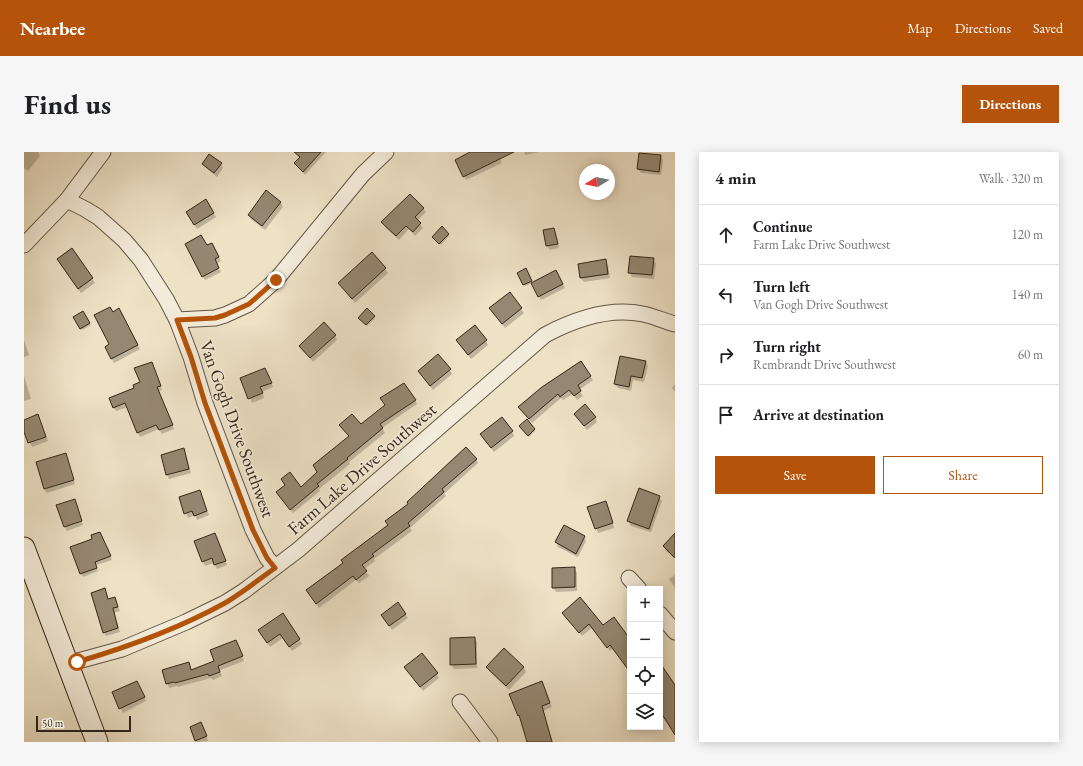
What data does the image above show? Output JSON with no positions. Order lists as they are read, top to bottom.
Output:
{
  "streets": {
    "street": ["Van Gogh Drive Southwest", "Farm Lake Drive Southwest"]
  },
  "crossings": [
    ["Van Gogh Drive Southwest", "Farm Lake Drive Southwest"]
  ],
  "scale_bar": "50 m",
  "north": "left",
  "page": {
    "header": "Nearbee",
    "nav": ["Map", "Directions", "Saved"],
    "buttons": [
      "Directions",
      ["Save", "Share"]
    ],
    "title": "Find us",
    "heading": ["4 min", "Walk · 320 m"],
    "list": [
      ["Continue", "Farm Lake Drive Southwest", "120 m"],
      ["Turn left", "Van Gogh Drive Southwest", "140 m"],
      ["Turn right", "Rembrandt Drive Southwest", "60 m"],
      "Arrive at destination"
    ],
    "map_buttons": ["+", "−"],
    "scale": "50 m"
  }
}
